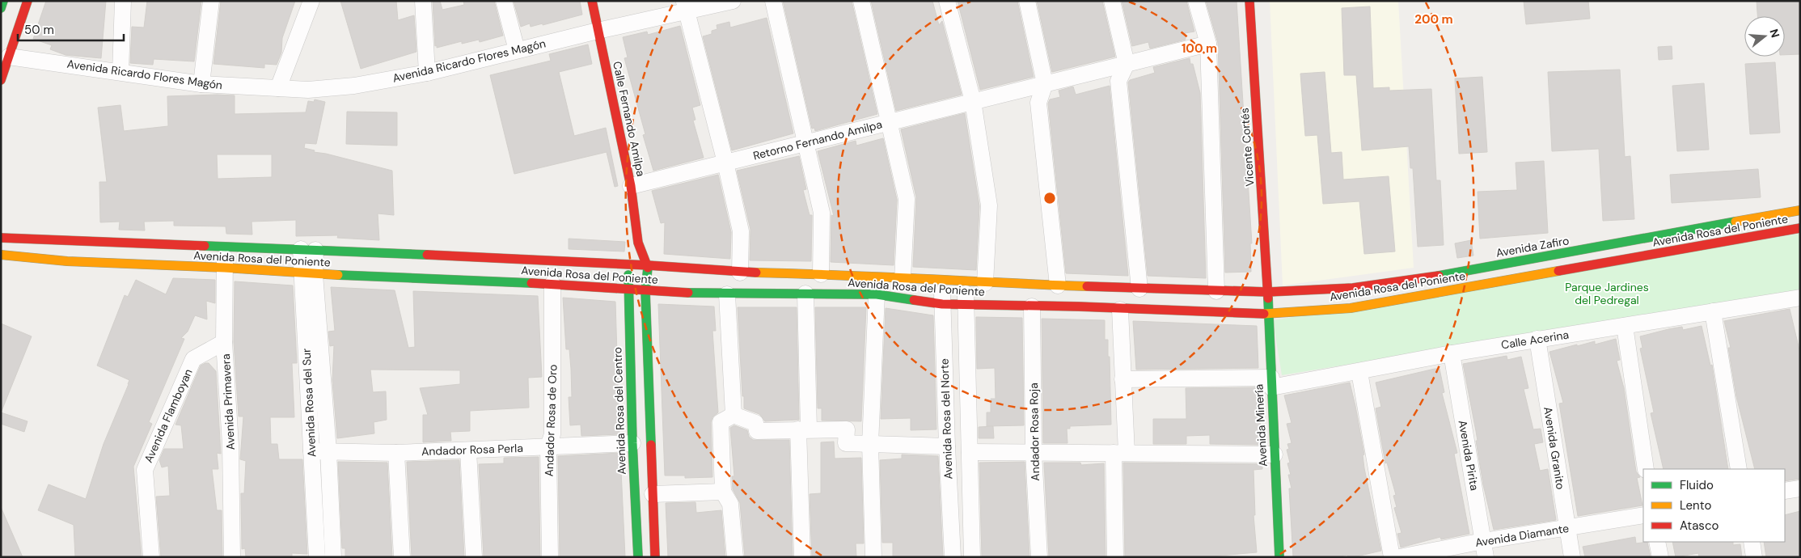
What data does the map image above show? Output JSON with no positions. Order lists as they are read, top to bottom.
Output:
{
  "streets": {
    "main road": [
      "Calle Fernando Amilpa",
      "Vicente Cortés",
      "Avenida Rosa del Poniente",
      "Avenida Zafiro",
      "Avenida Rosa del Centro",
      "Avenida Minería"
    ],
    "street": [
      "Avenida Ricardo Flores Magón",
      "Retorno Fernando Amilpa",
      "Calle Acerina",
      "Avenida Primavera",
      "Avenida Rosa del Sur",
      "Avenida Flamboyan",
      "Avenida Rosa del Norte",
      "Andador Rosa de Oro",
      "Andador Rosa Roja",
      "Avenida Granito",
      "Andador Rosa Perla",
      "Avenida Pirita",
      "Avenida Diamante"
    ]
  },
  "crossings": [
    ["Avenida Ricardo Flores Magón", "Calle Fernando Amilpa"],
    ["Calle Fernando Amilpa", "Retorno Fernando Amilpa"],
    ["Calle Fernando Amilpa", "Avenida Rosa del Poniente"],
    ["Calle Fernando Amilpa", "Avenida Rosa del Centro"],
    ["Vicente Cortés", "Avenida Rosa del Poniente"],
    ["Vicente Cortés", "Avenida Zafiro"],
    ["Vicente Cortés", "Avenida Minería"],
    ["Avenida Rosa del Poniente", "Avenida Zafiro"],
    ["Avenida Rosa del Poniente", "Avenida Primavera"],
    ["Avenida Rosa del Poniente", "Avenida Rosa del Sur"],
    ["Avenida Rosa del Poniente", "Avenida Rosa del Centro"],
    ["Avenida Rosa del Poniente", "Avenida Rosa del Norte"],
    ["Avenida Rosa del Poniente", "Andador Rosa de Oro"],
    ["Avenida Rosa del Poniente", "Avenida Minería"],
    ["Avenida Rosa del Poniente", "Andador Rosa Roja"],
    ["Avenida Zafiro", "Avenida Minería"],
    ["Calle Acerina", "Avenida Minería"],
    ["Calle Acerina", "Avenida Granito"],
    ["Calle Acerina", "Avenida Pirita"],
    ["Avenida Primavera", "Avenida Flamboyan"],
    ["Avenida Rosa del Sur", "Andador Rosa Perla"],
    ["Avenida Rosa del Centro", "Andador Rosa Perla"],
    ["Andador Rosa de Oro", "Andador Rosa Perla"],
    ["Avenida Granito", "Avenida Diamante"],
    ["Avenida Pirita", "Avenida Diamante"]
  ],
  "parks": ["Parque Jardines del Pedregal"],
  "legend": ["Fluido", "Lento", "Atasco"],
  "scale_bar": "50 m",
  "north": "right",
  "rings": ["200 m", "100 m"]
}
